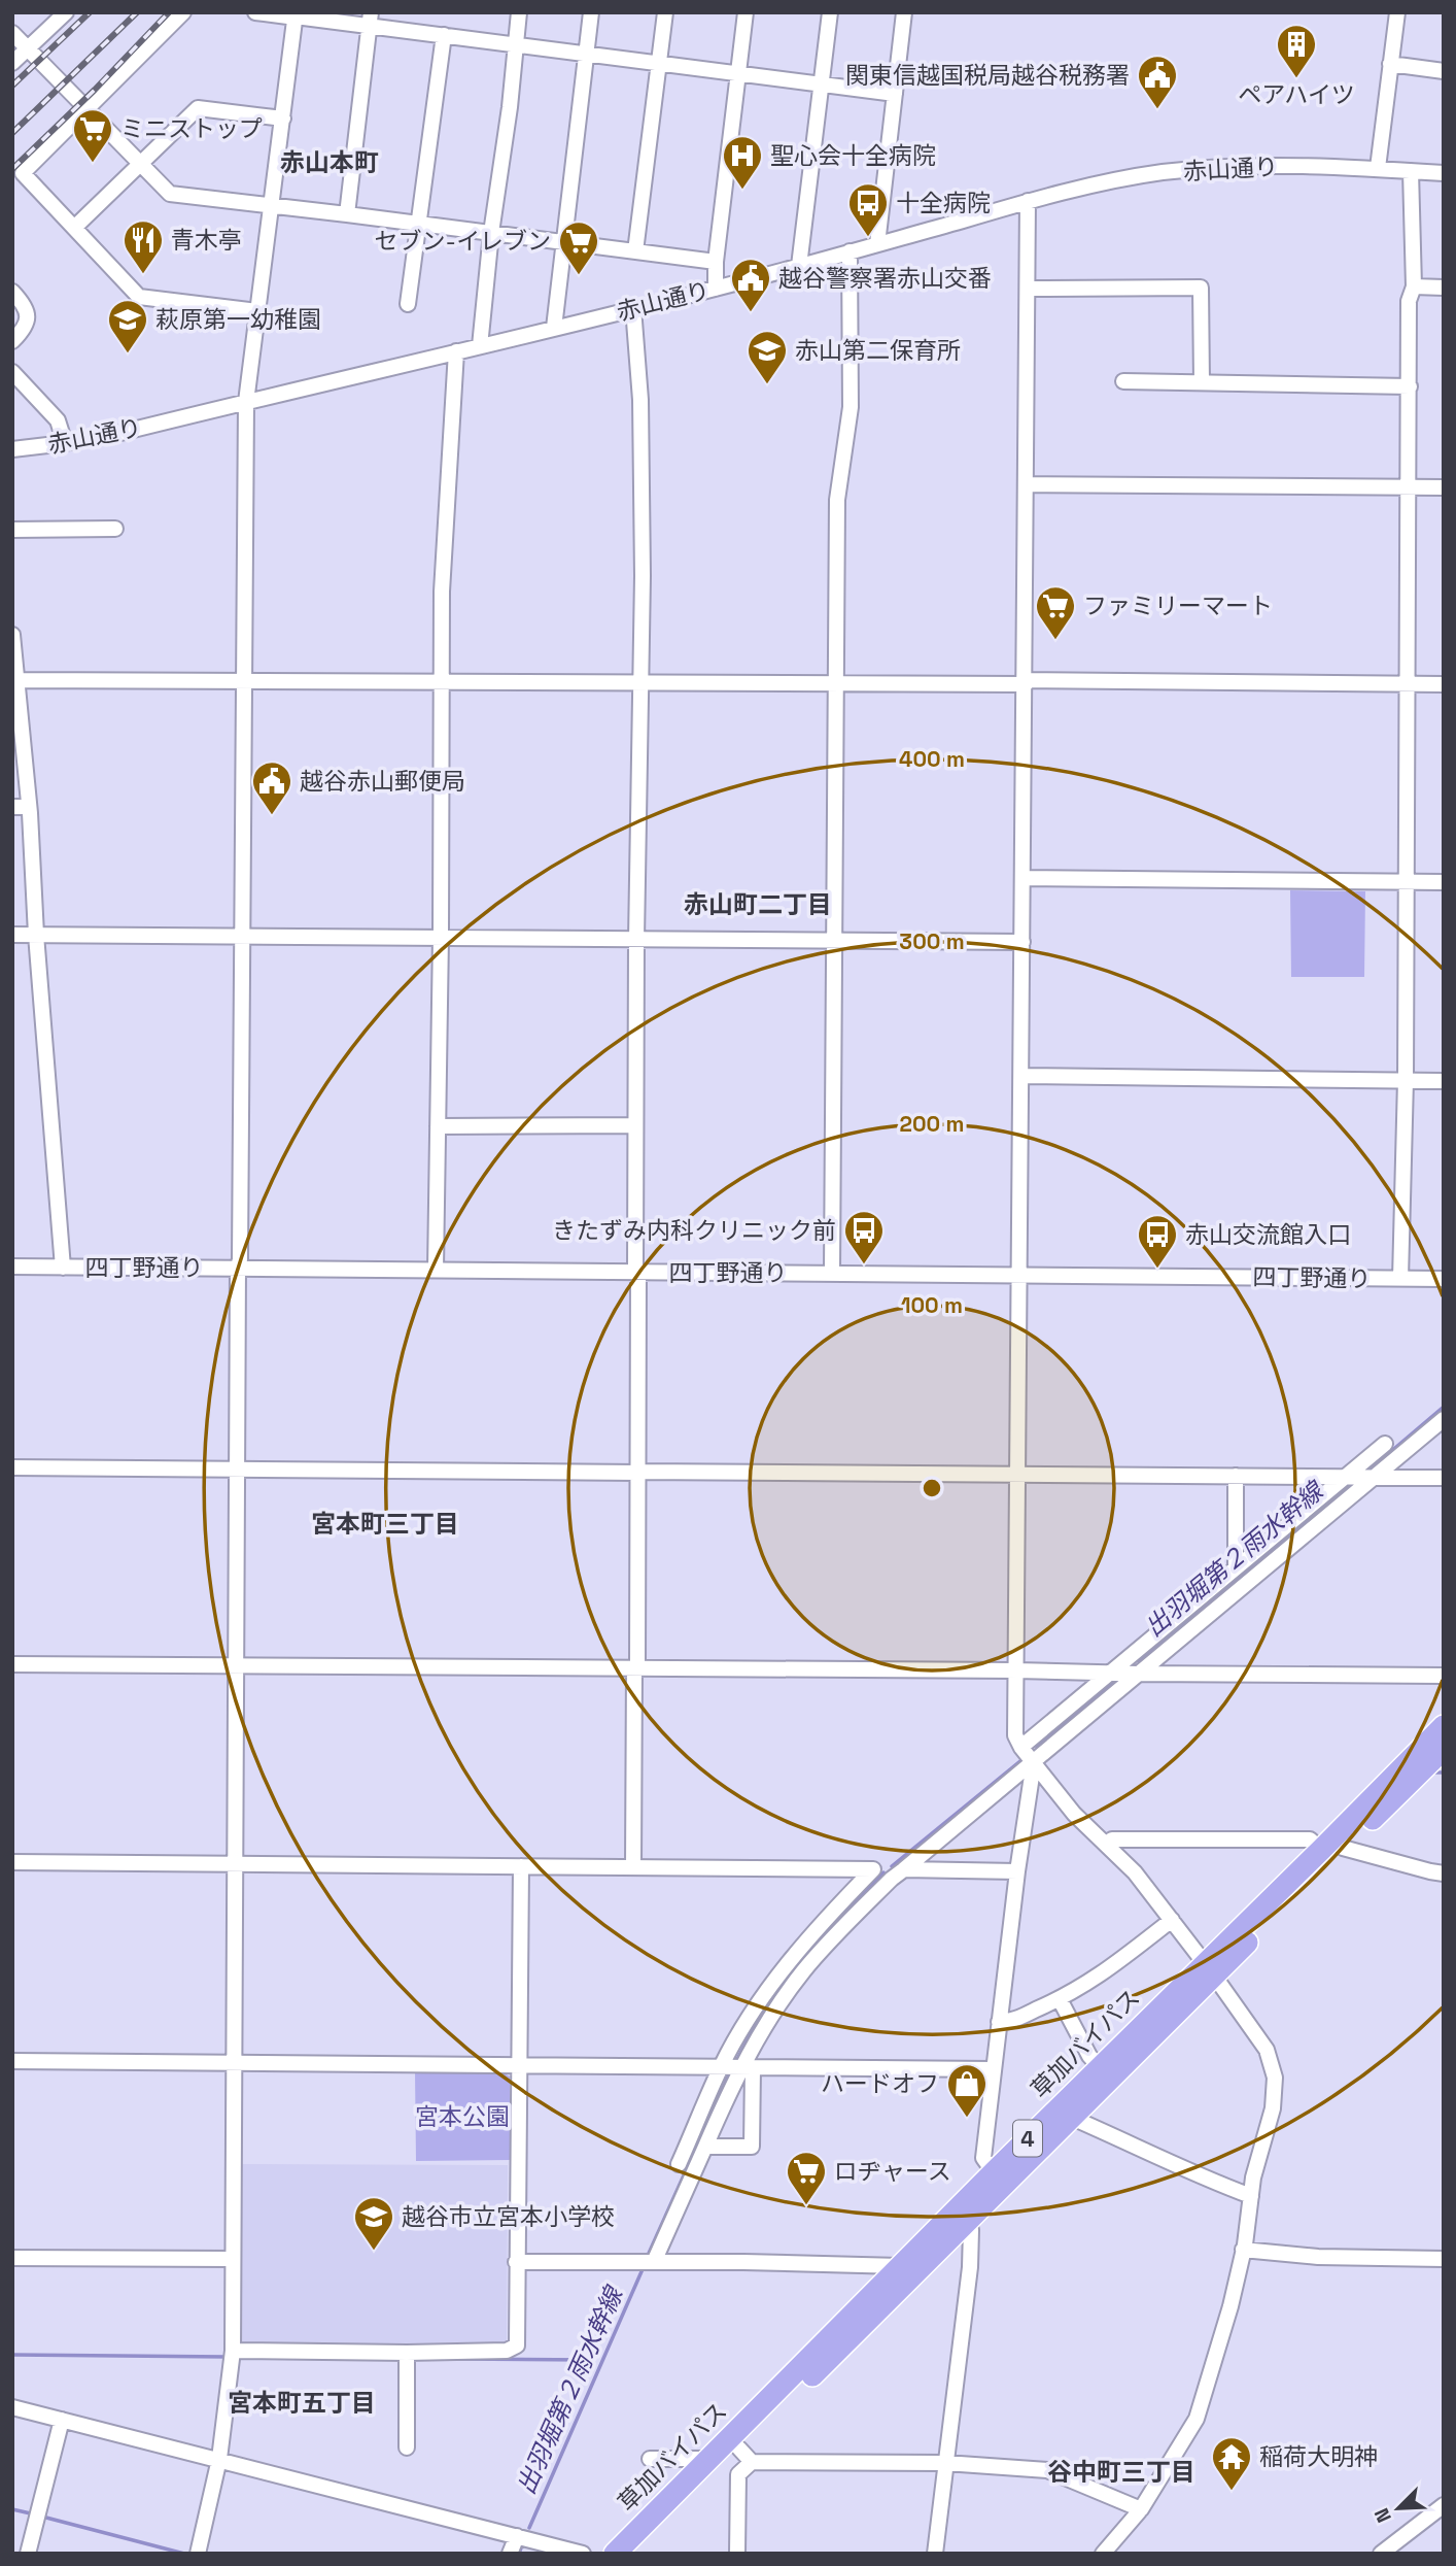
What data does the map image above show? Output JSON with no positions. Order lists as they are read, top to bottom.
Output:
{
  "streets": {
    "highway": ["草加バイパス", "4"],
    "street": ["赤山通り", "四丁野通り"]
  },
  "districts": [
    "赤山本町",
    "赤山町二丁目",
    "宮本町三丁目",
    "宮本町五丁目",
    "谷中町三丁目"
  ],
  "water": ["出羽堀第２雨水幹線"],
  "parks": ["宮本公園"],
  "places": {
    "building": ["ペアハイツ"],
    "public building": ["関東信越国税局越谷税務署", "越谷警察署赤山交番", "越谷赤山郵便局"],
    "supermarket": [
      "ミニストップ",
      "セブン-イレブン",
      "ファミリーマート",
      "ロヂャース"
    ],
    "hospital": ["聖心会十全病院"],
    "bus stop": ["十全病院", "きたずみ内科クリニック前", "赤山交流館入口"],
    "restaurant": ["青木亭"],
    "school or university": ["萩原第一幼稚園", "赤山第二保育所", "越谷市立宮本小学校"],
    "shop": ["ハードオフ"],
    "temple": ["稲荷大明神"]
  },
  "north": "bottom left",
  "rings": [
    "400 m",
    "300 m",
    "200 m",
    "100 m"
  ]
}
